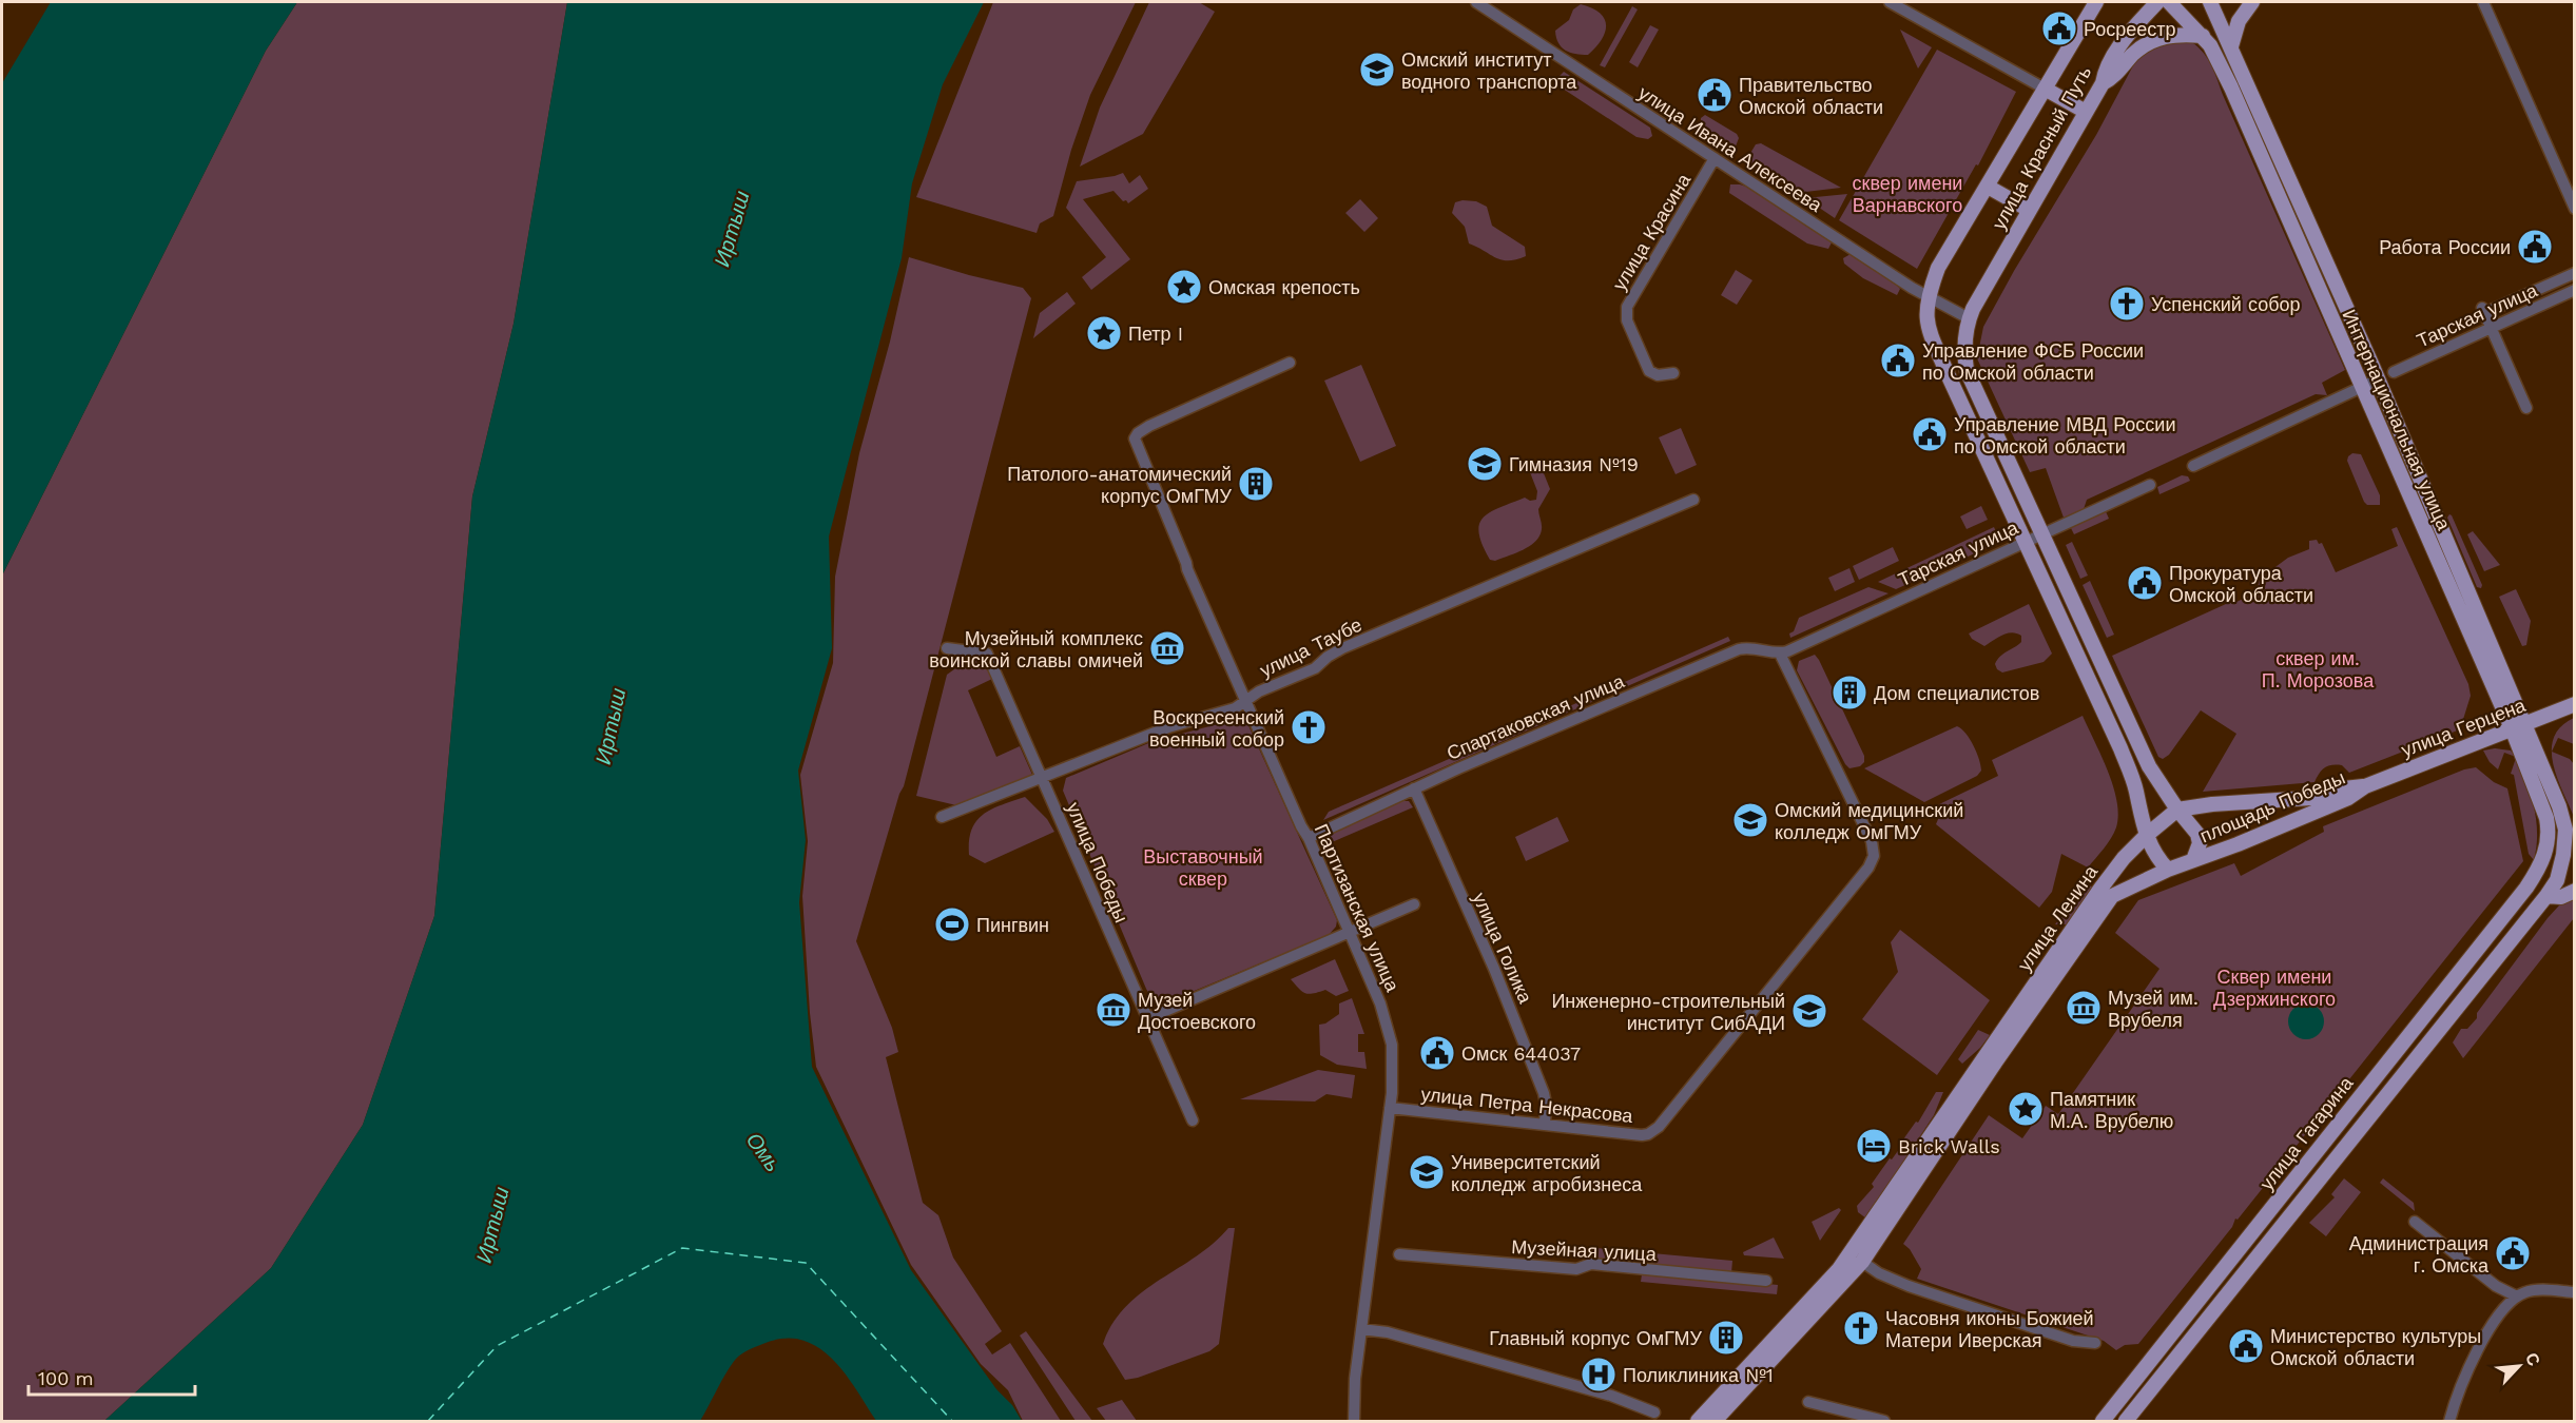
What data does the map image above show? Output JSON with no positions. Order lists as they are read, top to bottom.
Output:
{
  "streets": {
    "main road": [
      "улица Красный Путь",
      "Интернациональная улица",
      "улица Герцена",
      "площадь Победы",
      "улица Ленина",
      "улица Гагарина"
    ],
    "street": [
      "улица Ивана Алексеева",
      "улица Красина",
      "Тарская улица",
      "улица Таубе",
      "Спартаковская улица",
      "улица Победы",
      "Партизанская улица",
      "улица Голика",
      "улица Петра Некрасова",
      "Музейная улица"
    ]
  },
  "crossings": [
    ["улица Красный Путь", "улица Ивана Алексеева"],
    ["улица Красный Путь", "Тарская улица"],
    ["улица Ивана Алексеева", "улица Красина"],
    ["Тарская улица", "Спартаковская улица"],
    ["Тарская улица", "улица Петра Некрасова"],
    ["Интернациональная улица", "улица Герцена"],
    ["Интернациональная улица", "улица Гагарина"],
    ["улица Таубе", "улица Победы"],
    ["улица Таубе", "Партизанская улица"],
    ["Спартаковская улица", "Партизанская улица"],
    ["Спартаковская улица", "улица Голика"],
    ["Спартаковская улица", "улица Петра Некрасова"],
    ["улица Герцена", "площадь Победы"],
    ["площадь Победы", "улица Ленина"],
    ["Партизанская улица", "улица Петра Некрасова"],
    ["улица Голика", "улица Петра Некрасова"]
  ],
  "water": ["Иртыш", "Омь"],
  "parks": [
    "сквер имени Варнавского",
    "сквер им. П. Морозова",
    "Выставочный сквер",
    "Сквер имени Дзержинского"
  ],
  "places": {
    "public building": [
      "Росреестр",
      "Правительство Омской области",
      "Работа России",
      "Управление ФСБ России по Омской области",
      "Управление МВД России по Омской области",
      "Прокуратура Омской области",
      "Омск 644037",
      "Администрация г. Омска",
      "Министерство культуры Омской области"
    ],
    "school or university": [
      "Омский институт водного транспорта",
      "Гимназия №19",
      "Омский медицинский колледж ОмГМУ",
      "Инженерно-строительный институт СибАДИ",
      "Университетский колледж агробизнеса"
    ],
    "place": ["Омская крепость", "Петр I", "Памятник М.А. Врубелю"],
    "church": ["Успенский собор", "Воскресенский военный собор", "Часовня иконы Божией Матери Иверская"],
    "building": ["Патолого-анатомический корпус ОмГМУ", "Дом специалистов", "Главный корпус ОмГМУ"],
    "museum": ["Музейный комплекс воинской славы омичей", "Музей им. Врубеля", "Музей Достоевского"],
    "sports": ["Пингвин"],
    "hotel": ["Brick Walls"],
    "hospital": ["Поликлиника №1"]
  },
  "scale_bar": "100 m",
  "north": "top right"
}
